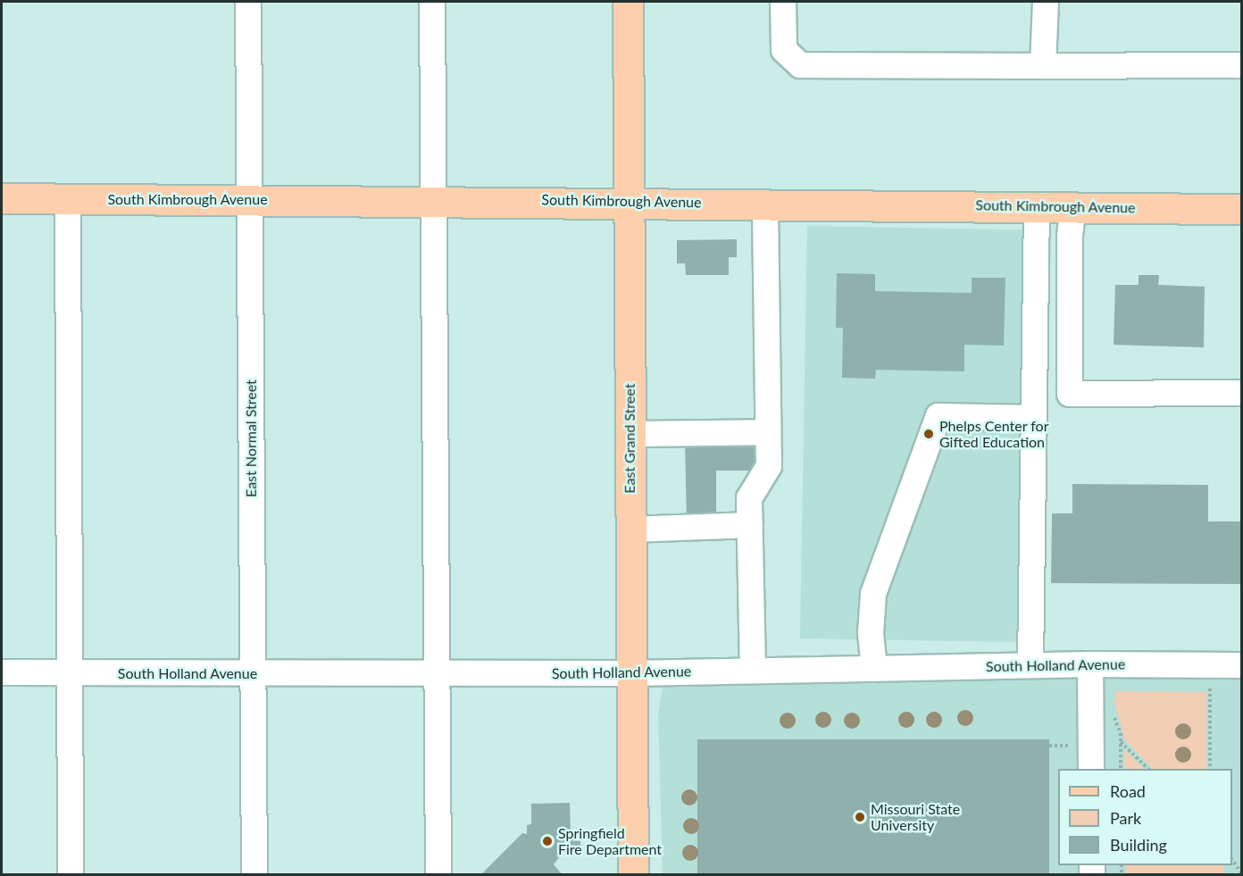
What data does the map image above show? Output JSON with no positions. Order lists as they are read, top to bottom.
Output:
{
  "streets": {
    "main road": ["South Kimbrough Avenue", "East Grand Street"],
    "street": ["East Normal Street", "South Holland Avenue"]
  },
  "crossings": [
    ["South Kimbrough Avenue", "East Normal Street"],
    ["South Kimbrough Avenue", "East Grand Street"],
    ["East Normal Street", "South Holland Avenue"],
    ["East Grand Street", "South Holland Avenue"]
  ],
  "places": ["Phelps Center for Gifted Education", "Missouri State University", "Springfield Fire Department"],
  "legend": ["Road", "Park", "Building"]
}
